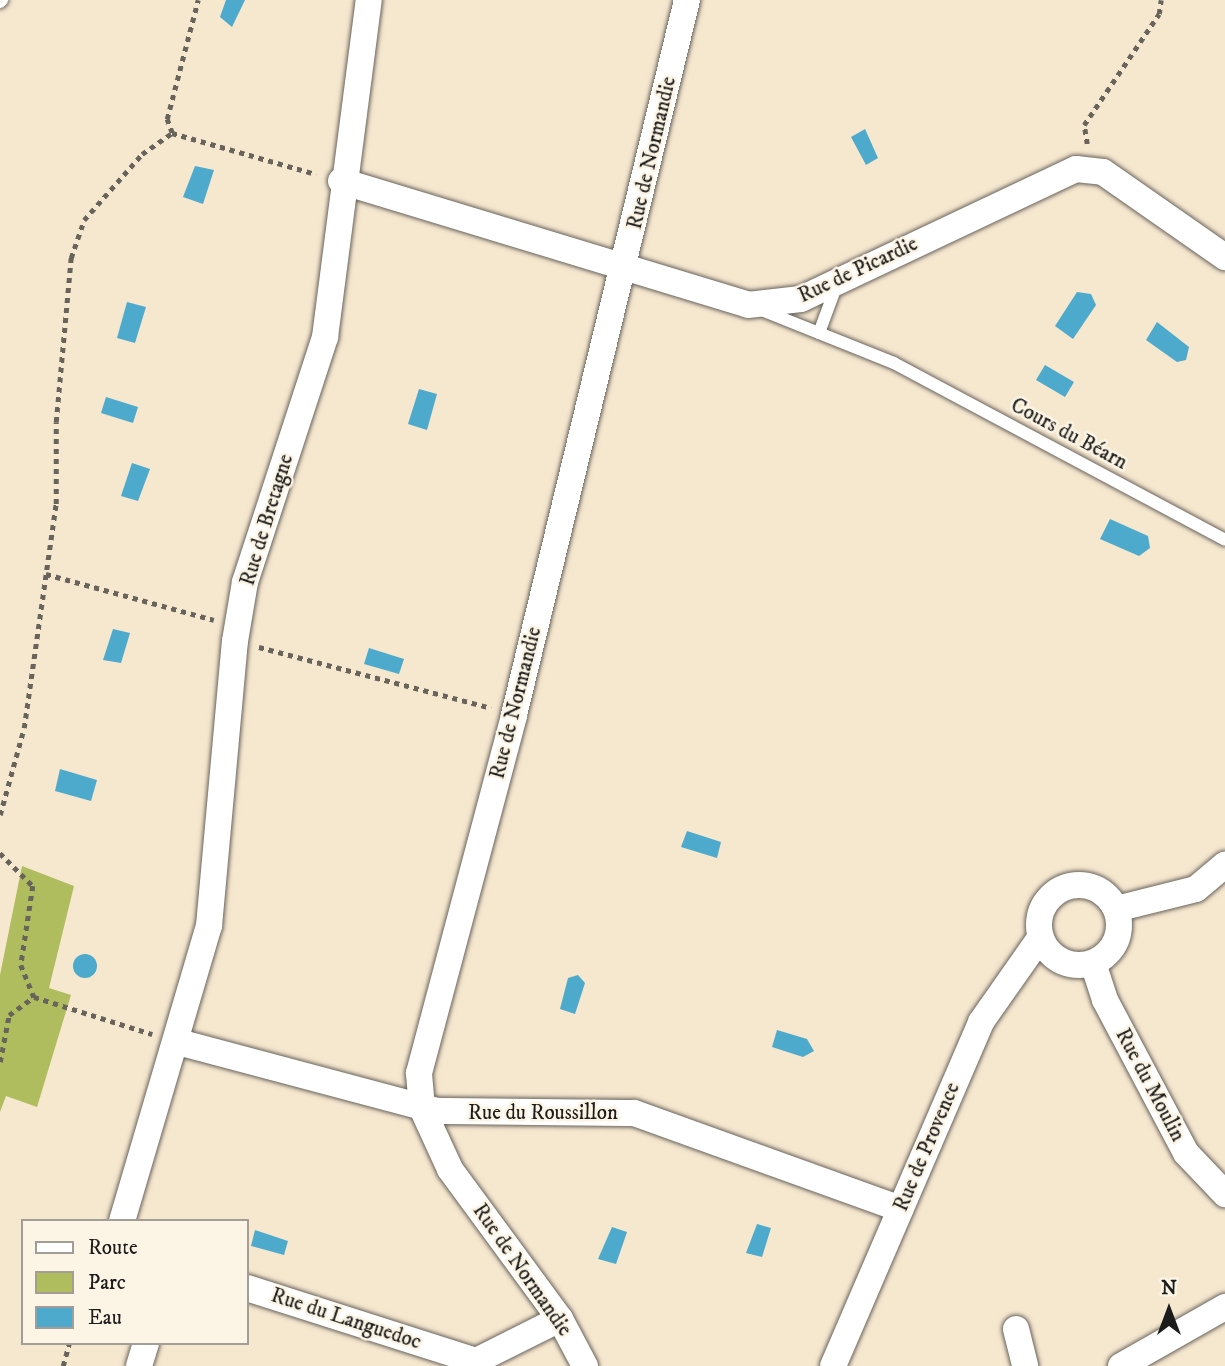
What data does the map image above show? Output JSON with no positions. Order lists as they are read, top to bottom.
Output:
{
  "streets": {
    "street": [
      "Rue de Normandie",
      "Rue de Picardie",
      "Rue de Bretagne",
      "Rue du Moulin",
      "Rue du Roussillon",
      "Rue de Provence",
      "Rue du Languedoc"
    ],
    "lane": ["Cours du Béarn"]
  },
  "crossings": [
    ["Rue de Normandie", "Rue de Picardie"],
    ["Rue de Normandie", "Rue du Roussillon"],
    ["Rue de Normandie", "Rue du Languedoc"],
    ["Rue de Picardie", "Cours du Béarn"],
    ["Rue de Picardie", "Rue de Bretagne"],
    ["Rue de Bretagne", "Rue du Roussillon"],
    ["Rue du Moulin", "Rue de Provence"],
    ["Rue du Roussillon", "Rue de Provence"]
  ],
  "legend": ["Route", "Parc", "Eau"],
  "north": "top"
}
